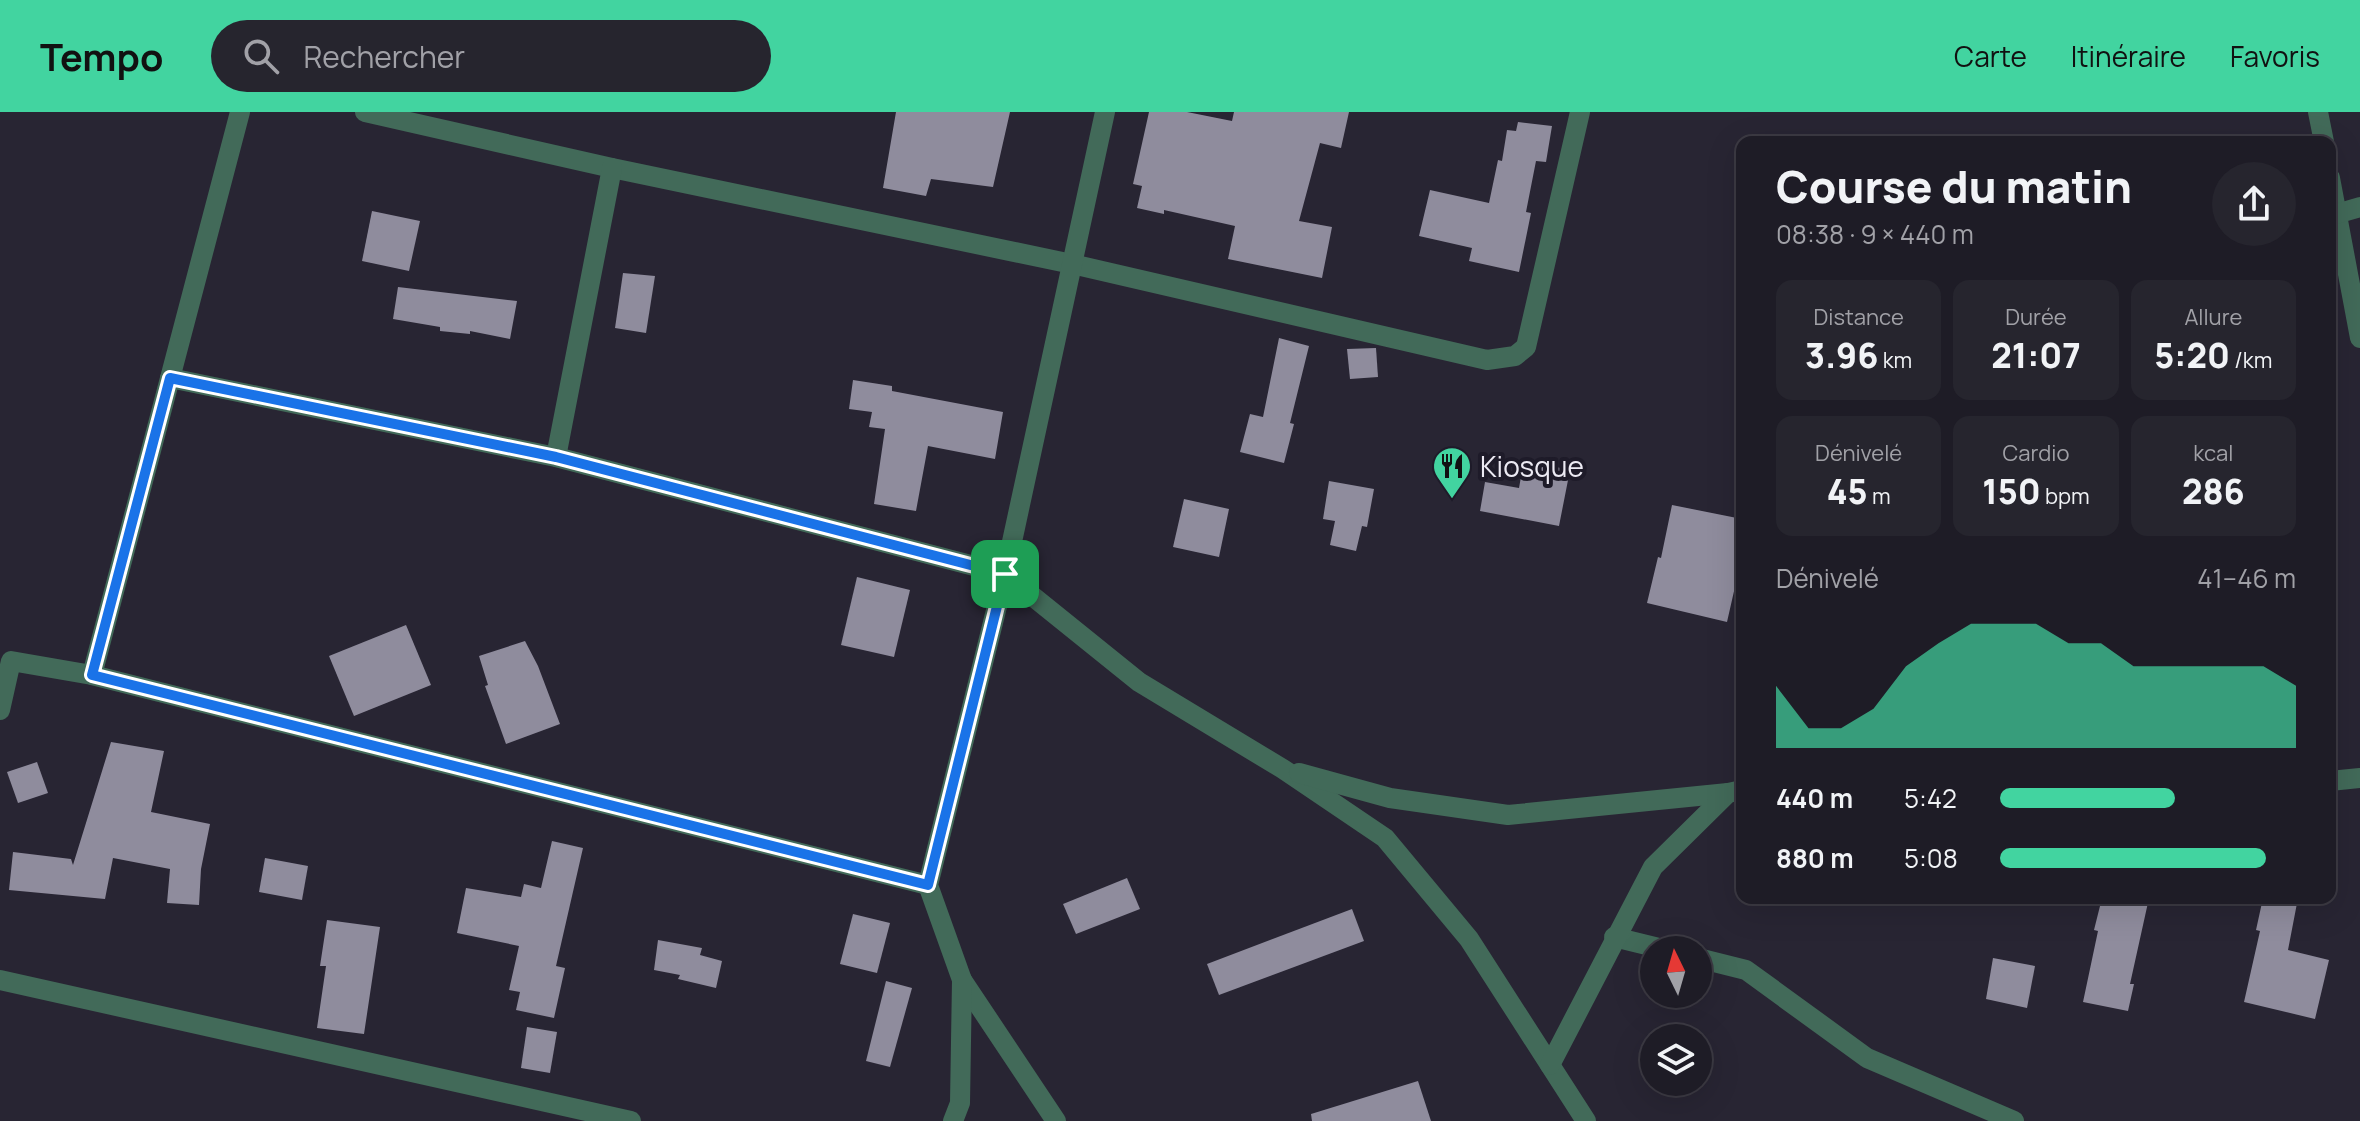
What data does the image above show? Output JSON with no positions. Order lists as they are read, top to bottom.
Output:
{
  "places": {
    "restaurant": ["Kiosque"]
  },
  "north": "top",
  "page": {
    "header": "Tempo",
    "search": "Rechercher",
    "nav": ["Carte", "Itinéraire", "Favoris"],
    "heading": ["Course du matin", "08:38 · 9 × 440 m"],
    "stats": [
      ["Distance", "3.96 km"],
      ["Durée", "21:07"],
      ["Allure", "5:20 /km"],
      ["Dénivelé", "45 m"],
      ["Cardio", "150 bpm"],
      ["kcal", "286"]
    ],
    "chart": ["Dénivelé", "41–46 m"],
    "list": [
      {
        "name": "440 m",
        "note": "5:42"
      },
      {
        "name": "880 m",
        "note": "5:08"
      }
    ]
  }
}
